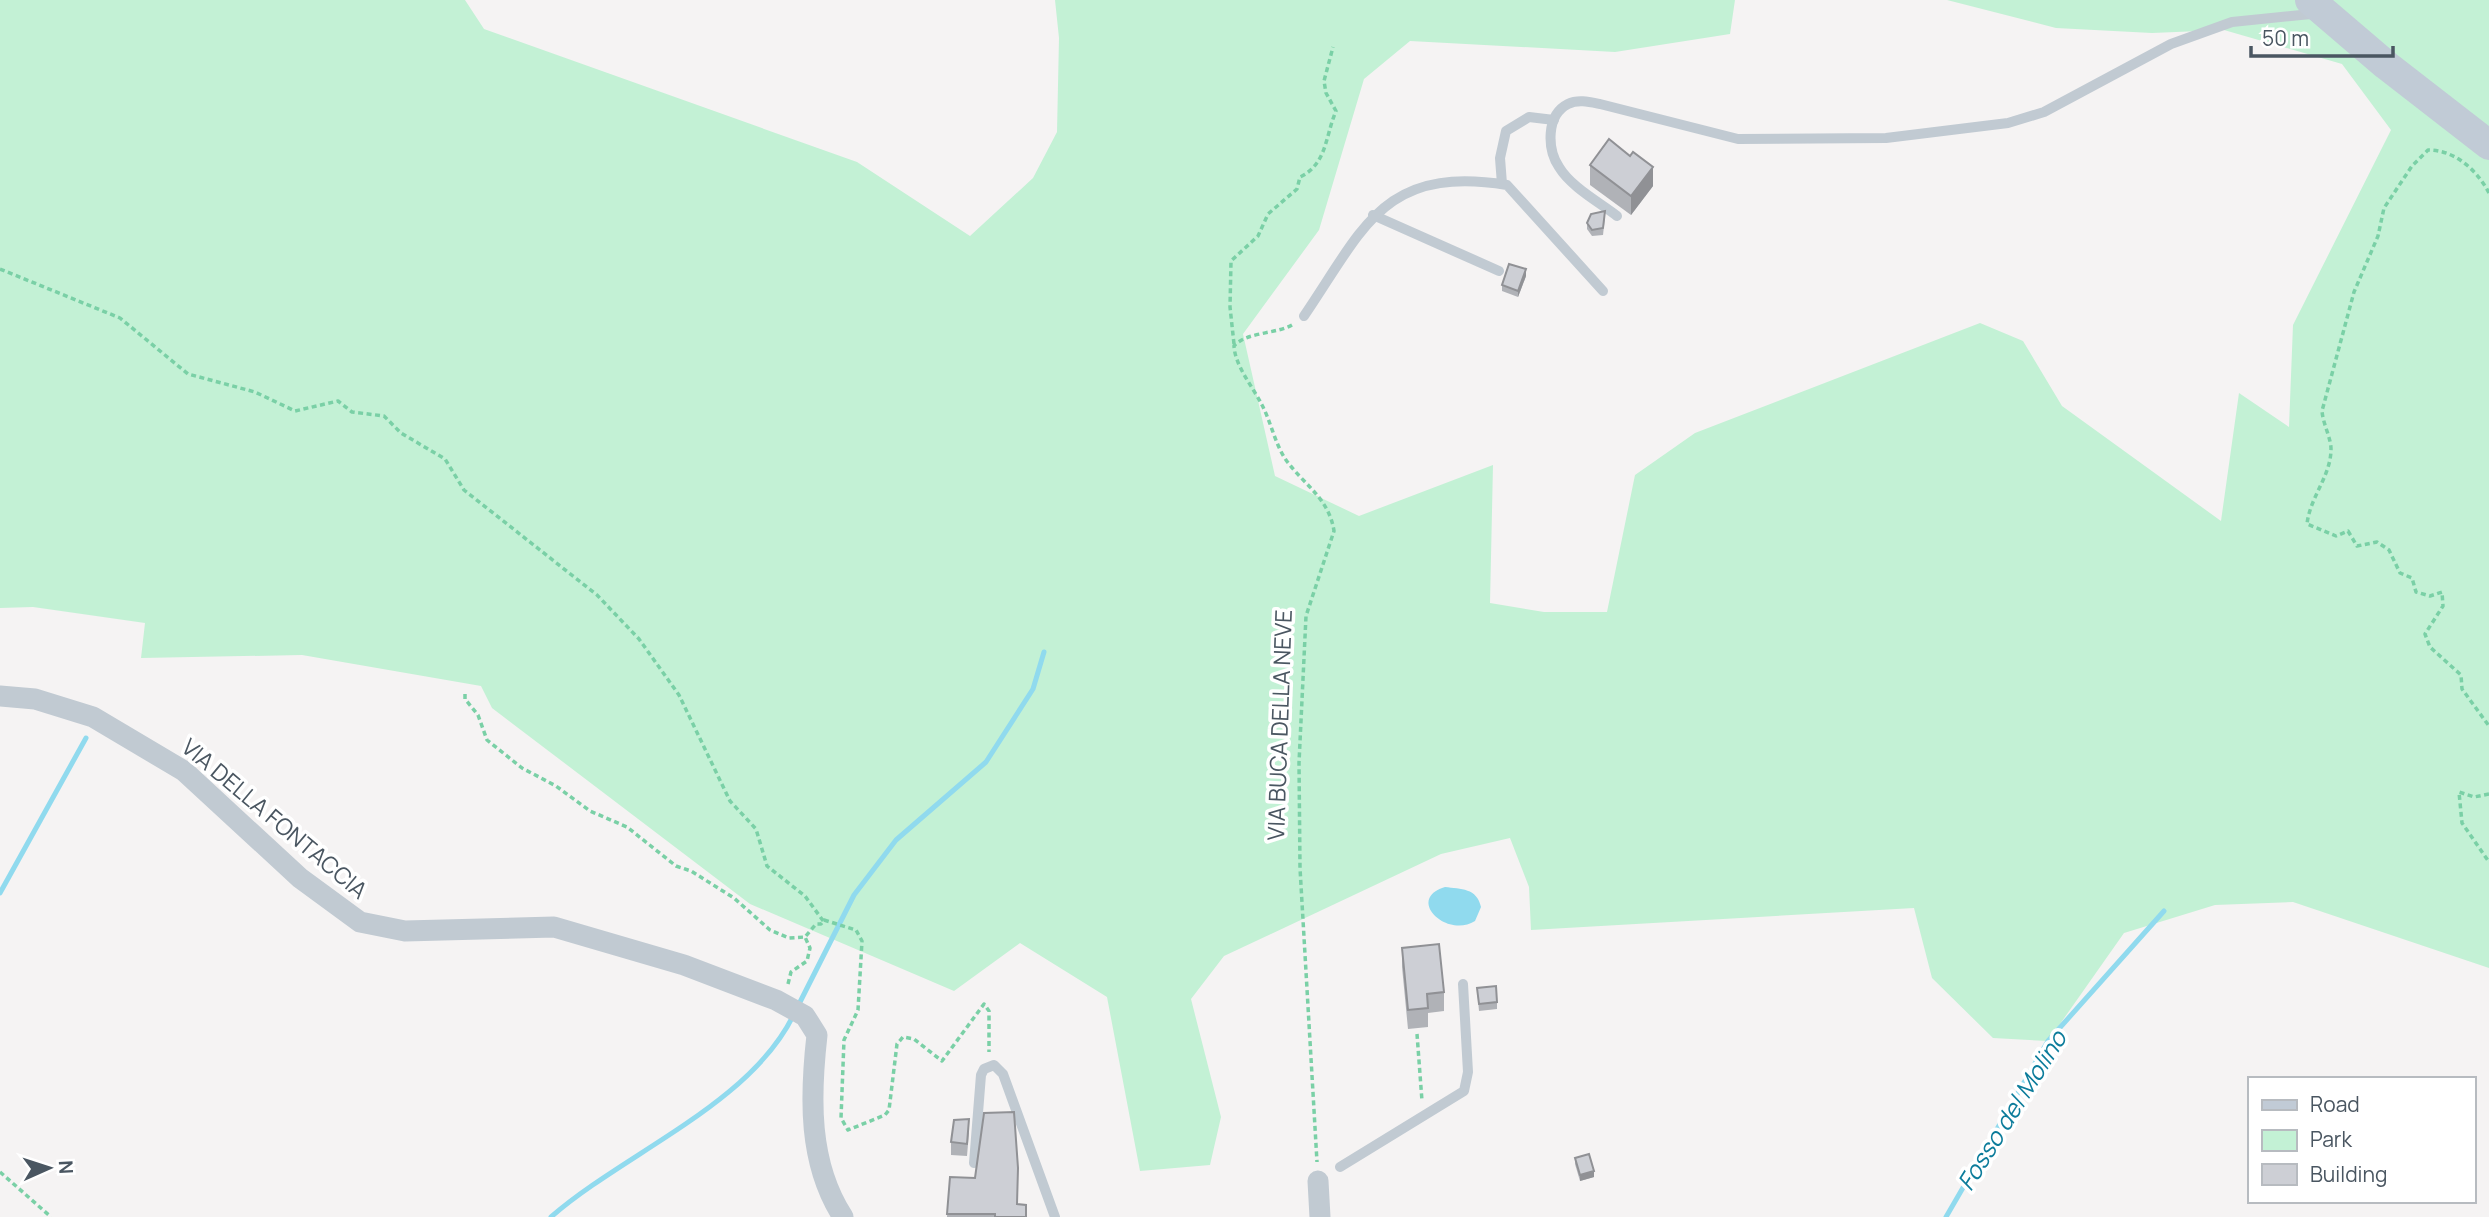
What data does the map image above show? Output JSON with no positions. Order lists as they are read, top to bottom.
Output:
{
  "streets": {
    "street": ["VIA DELLA FONTACCIA"],
    "path": ["VIA BUCA DELLA NEVE"]
  },
  "water": ["Fosso del Molino"],
  "legend": ["Road", "Park", "Building"],
  "scale_bar": "50 m",
  "north": "right"
}
